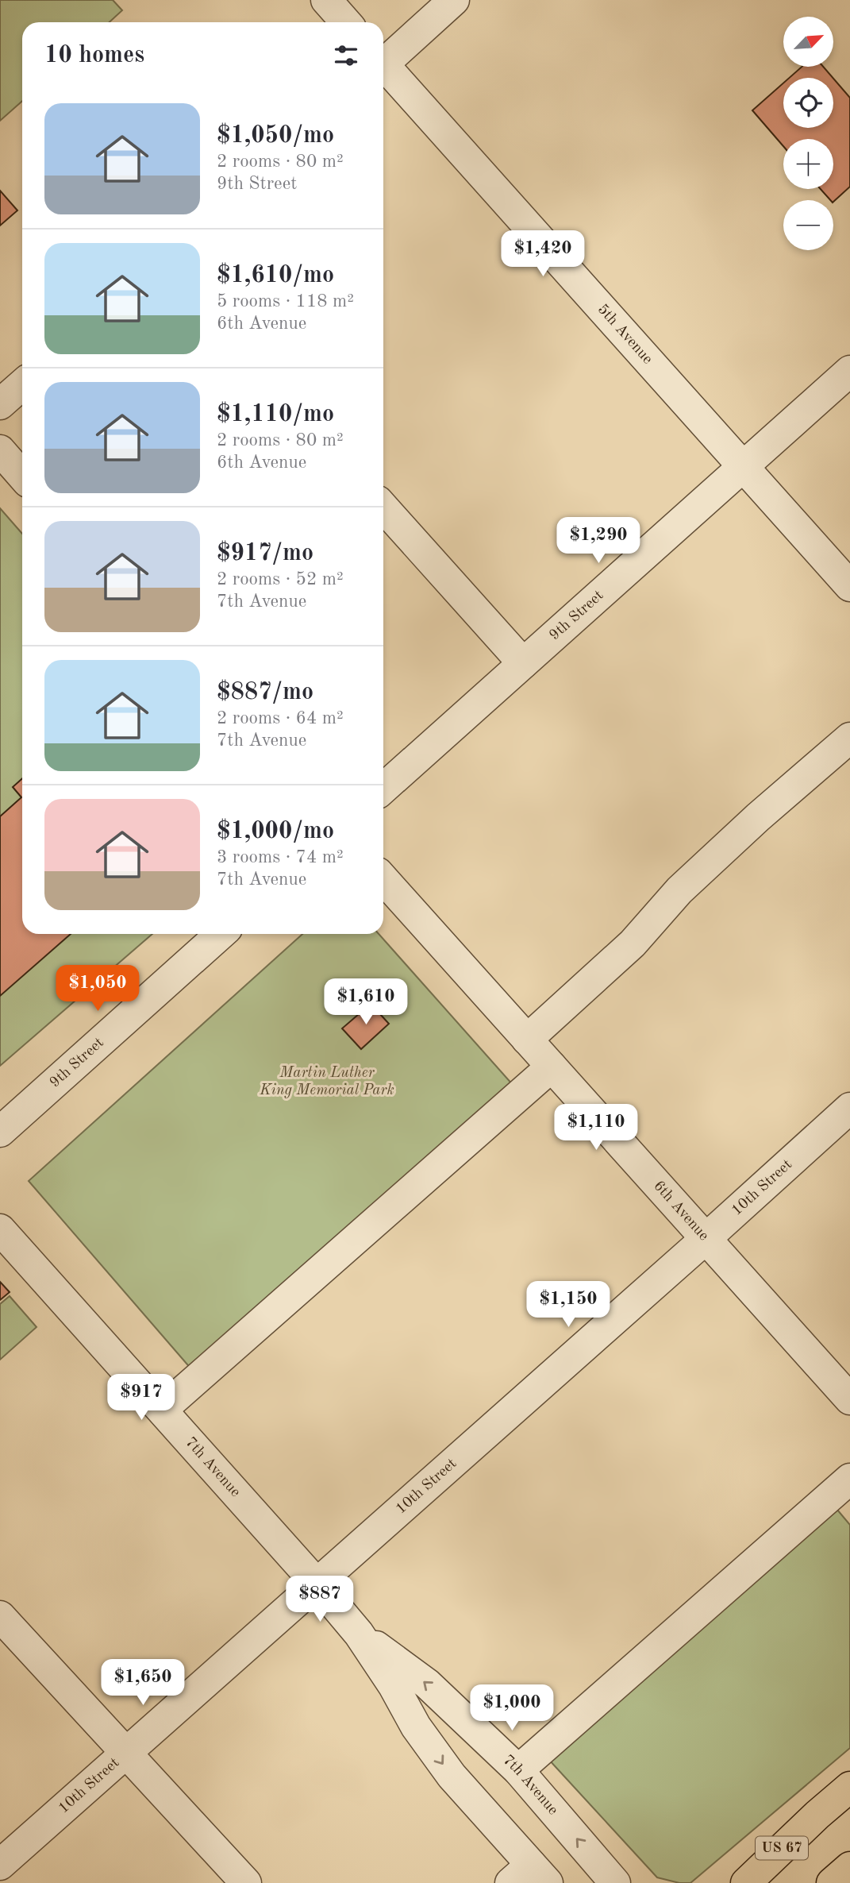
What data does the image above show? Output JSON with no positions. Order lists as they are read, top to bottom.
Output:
{
  "streets": {
    "main road": ["US 67"],
    "street": [
      "5th Avenue",
      "9th Street",
      "10th Street",
      "6th Avenue",
      "7th Avenue"
    ]
  },
  "crossings": [
    ["5th Avenue", "9th Street"],
    ["10th Street", "6th Avenue"],
    ["10th Street", "7th Avenue"]
  ],
  "parks": ["Martin Luther King Memorial Park"],
  "north": "top right",
  "page": {
    "map_buttons": ["+", "−"],
    "heading": "10 homes",
    "list": [
      {
        "name": "$1,050/mo",
        "note": "2 rooms · 80 m² · 9th Street"
      },
      {
        "name": "$1,610/mo",
        "note": "5 rooms · 118 m² · 6th Avenue"
      },
      {
        "name": "$1,110/mo",
        "note": "2 rooms · 80 m² · 6th Avenue"
      },
      {
        "name": "$917/mo",
        "note": "2 rooms · 52 m² · 7th Avenue"
      },
      {
        "name": "$887/mo",
        "note": "2 rooms · 64 m² · 7th Avenue"
      },
      {
        "name": "$1,000/mo",
        "note": "3 rooms · 74 m² · 7th Avenue"
      }
    ],
    "price": [
      "$1,420",
      "$1,290",
      "$1,050",
      "$1,610",
      "$1,110",
      "$1,150",
      "$917",
      "$887",
      "$1,650",
      "$1,000"
    ]
  }
}
